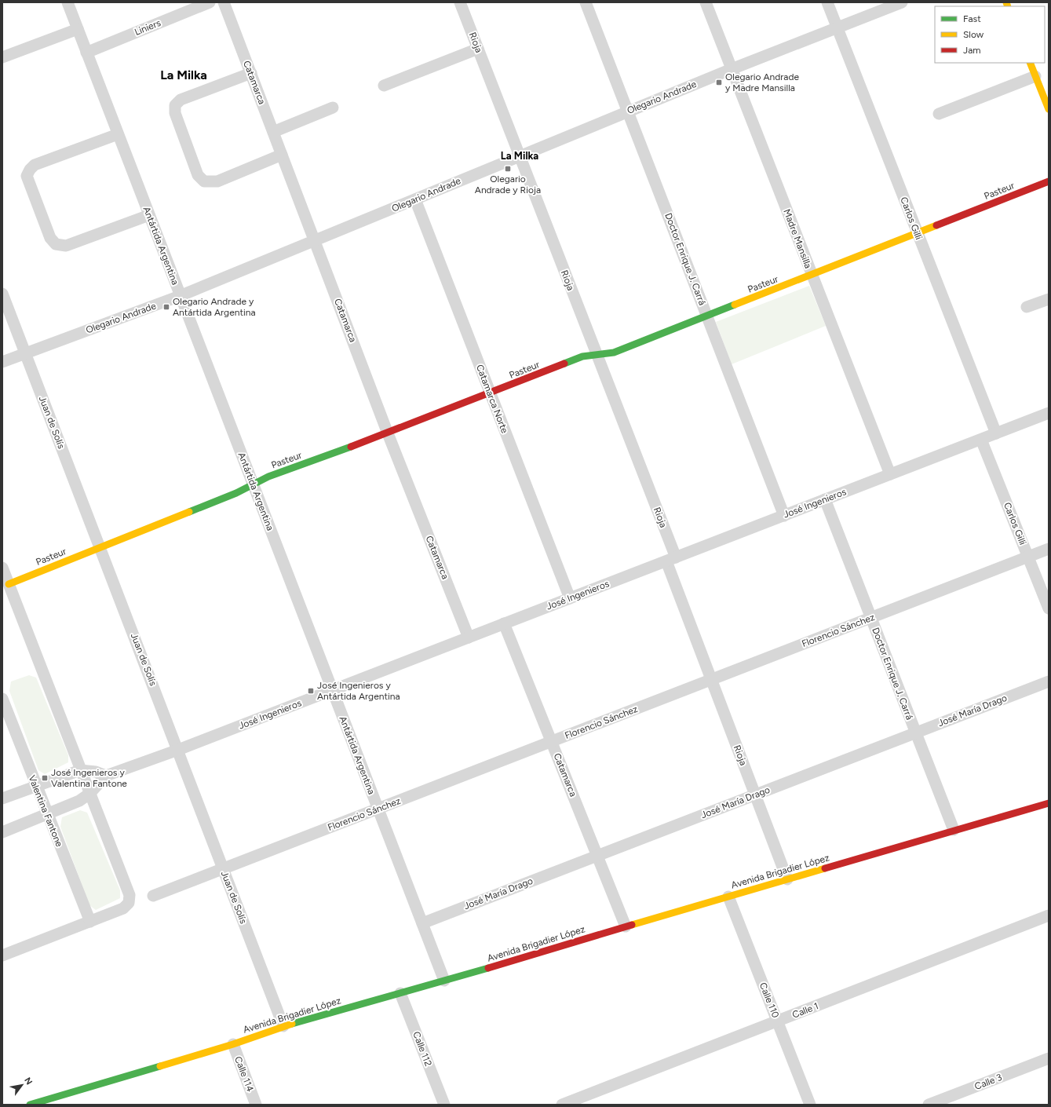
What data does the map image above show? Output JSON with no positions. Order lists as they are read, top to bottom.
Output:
{
  "streets": {
    "street": [
      "Liniers",
      "Rioja",
      "Catamarca",
      "Olegario Andrade",
      "Pasteur",
      "Carlos Gilli",
      "Madre Mansilla",
      "Antártida Argentina",
      "Doctor Enrique J. Carrá",
      "Catamarca Norte",
      "Juan de Solís",
      "José Ingenieros",
      "Florencio Sánchez",
      "José María Drago",
      "Valentina Fantone",
      "Avenida Brigadier López",
      "Calle 110",
      "Calle 1",
      "Calle 112",
      "Calle 114",
      "Calle 3"
    ]
  },
  "crossings": [
    ["Liniers", "Antártida Argentina"],
    ["Rioja", "Olegario Andrade"],
    ["Rioja", "Pasteur"],
    ["Rioja", "José Ingenieros"],
    ["Rioja", "Florencio Sánchez"],
    ["Rioja", "José María Drago"],
    ["Rioja", "Avenida Brigadier López"],
    ["Catamarca", "Olegario Andrade"],
    ["Catamarca", "Pasteur"],
    ["Catamarca", "José Ingenieros"],
    ["Catamarca", "Florencio Sánchez"],
    ["Catamarca", "José María Drago"],
    ["Catamarca", "Avenida Brigadier López"],
    ["Olegario Andrade", "Carlos Gilli"],
    ["Olegario Andrade", "Madre Mansilla"],
    ["Olegario Andrade", "Antártida Argentina"],
    ["Olegario Andrade", "Doctor Enrique J. Carrá"],
    ["Olegario Andrade", "Catamarca Norte"],
    ["Olegario Andrade", "Juan de Solís"],
    ["Pasteur", "Carlos Gilli"],
    ["Pasteur", "Madre Mansilla"],
    ["Pasteur", "Antártida Argentina"],
    ["Pasteur", "Doctor Enrique J. Carrá"],
    ["Pasteur", "Catamarca Norte"],
    ["Pasteur", "Juan de Solís"],
    ["Carlos Gilli", "José Ingenieros"],
    ["Carlos Gilli", "Florencio Sánchez"],
    ["Madre Mansilla", "José Ingenieros"],
    ["Antártida Argentina", "José Ingenieros"],
    ["Antártida Argentina", "Florencio Sánchez"],
    ["Antártida Argentina", "José María Drago"],
    ["Antártida Argentina", "Avenida Brigadier López"],
    ["Doctor Enrique J. Carrá", "José Ingenieros"],
    ["Doctor Enrique J. Carrá", "Florencio Sánchez"],
    ["Doctor Enrique J. Carrá", "José María Drago"],
    ["Doctor Enrique J. Carrá", "Avenida Brigadier López"],
    ["Catamarca Norte", "José Ingenieros"],
    ["Juan de Solís", "José Ingenieros"],
    ["Juan de Solís", "Florencio Sánchez"],
    ["Juan de Solís", "Avenida Brigadier López"],
    ["Avenida Brigadier López", "Calle 110"],
    ["Avenida Brigadier López", "Calle 112"],
    ["Avenida Brigadier López", "Calle 114"],
    ["Calle 110", "Calle 1"]
  ],
  "districts": ["La Milka", "La Milka"],
  "places": {
    "transit": [
      "Olegario Andrade y Madre Mansilla",
      "Olegario Andrade y Rioja",
      "Olegario Andrade y Antártida Argentina",
      "José Ingenieros y Antártida Argentina",
      "José Ingenieros y Valentina Fantone"
    ]
  },
  "legend": ["Fast", "Slow", "Jam"],
  "north": "top right"
}
